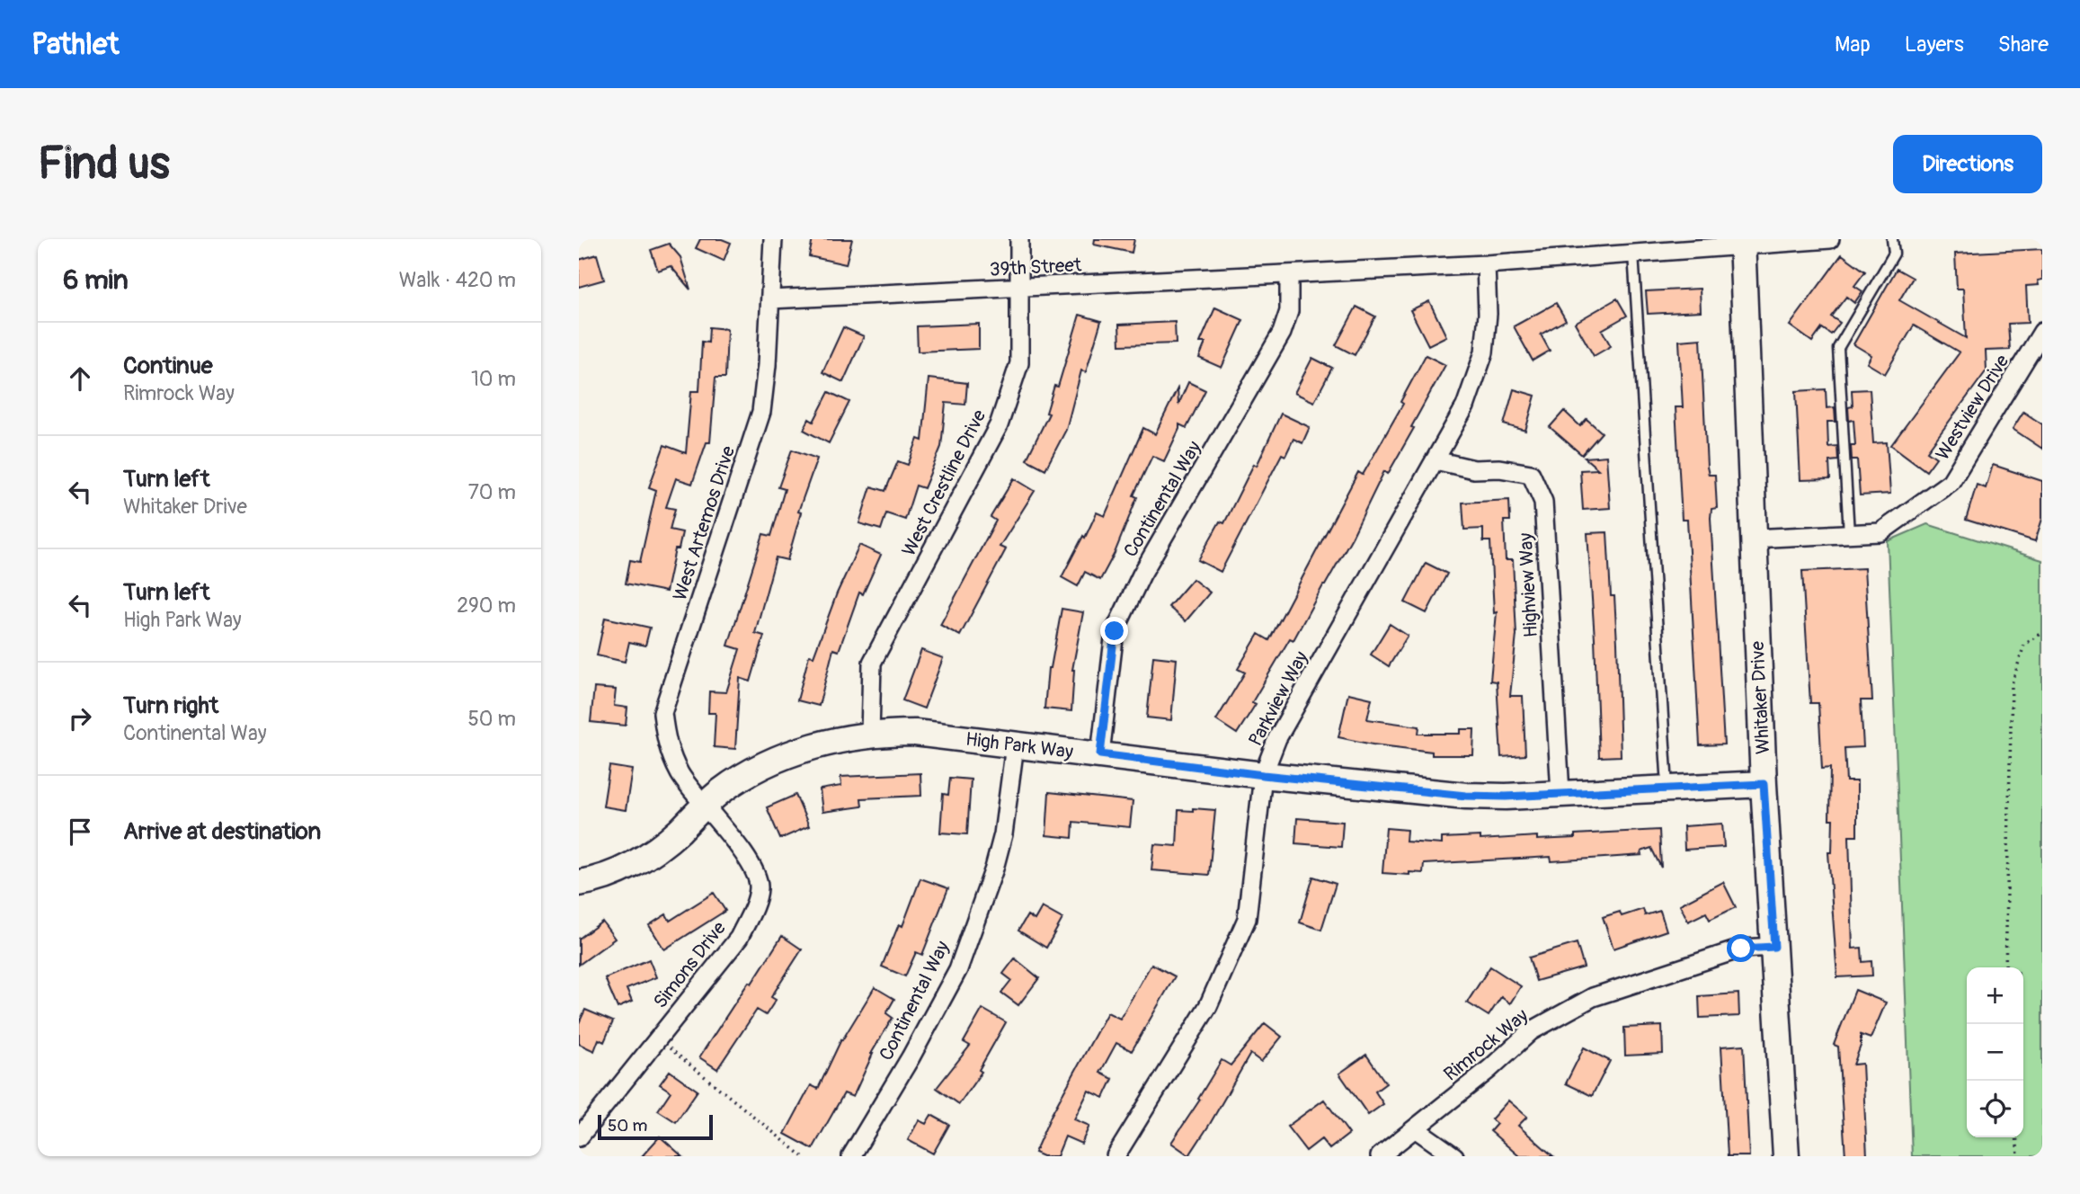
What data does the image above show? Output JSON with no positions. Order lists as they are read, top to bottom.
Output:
{
  "streets": {
    "street": [
      "39th Street",
      "Westview Drive",
      "West Crestline Drive",
      "Continental Way",
      "West Artemos Drive",
      "Highview Way",
      "Whitaker Drive",
      "Parkview Way",
      "High Park Way",
      "Simons Drive",
      "Rimrock Way"
    ]
  },
  "crossings": [
    ["39th Street", "West Crestline Drive"],
    ["39th Street", "Continental Way"],
    ["39th Street", "West Artemos Drive"],
    ["39th Street", "Whitaker Drive"],
    ["39th Street", "Parkview Way"],
    ["Westview Drive", "Whitaker Drive"],
    ["West Crestline Drive", "High Park Way"],
    ["Continental Way", "High Park Way"],
    ["West Artemos Drive", "High Park Way"],
    ["West Artemos Drive", "Simons Drive"],
    ["Highview Way", "Parkview Way"],
    ["Highview Way", "High Park Way"],
    ["Whitaker Drive", "High Park Way"],
    ["Whitaker Drive", "Rimrock Way"],
    ["Parkview Way", "High Park Way"],
    ["High Park Way", "Simons Drive"]
  ],
  "scale_bar": "50 m",
  "page": {
    "header": "Pathlet",
    "nav": ["Map", "Layers", "Share"],
    "buttons": "Directions",
    "title": "Find us",
    "heading": ["6 min", "Walk · 420 m"],
    "list": [
      ["Continue", "Rimrock Way", "10 m"],
      ["Turn left", "Whitaker Drive", "70 m"],
      ["Turn left", "High Park Way", "290 m"],
      ["Turn right", "Continental Way", "50 m"],
      "Arrive at destination"
    ],
    "map_buttons": ["+", "−"],
    "scale": "50 m"
  }
}
